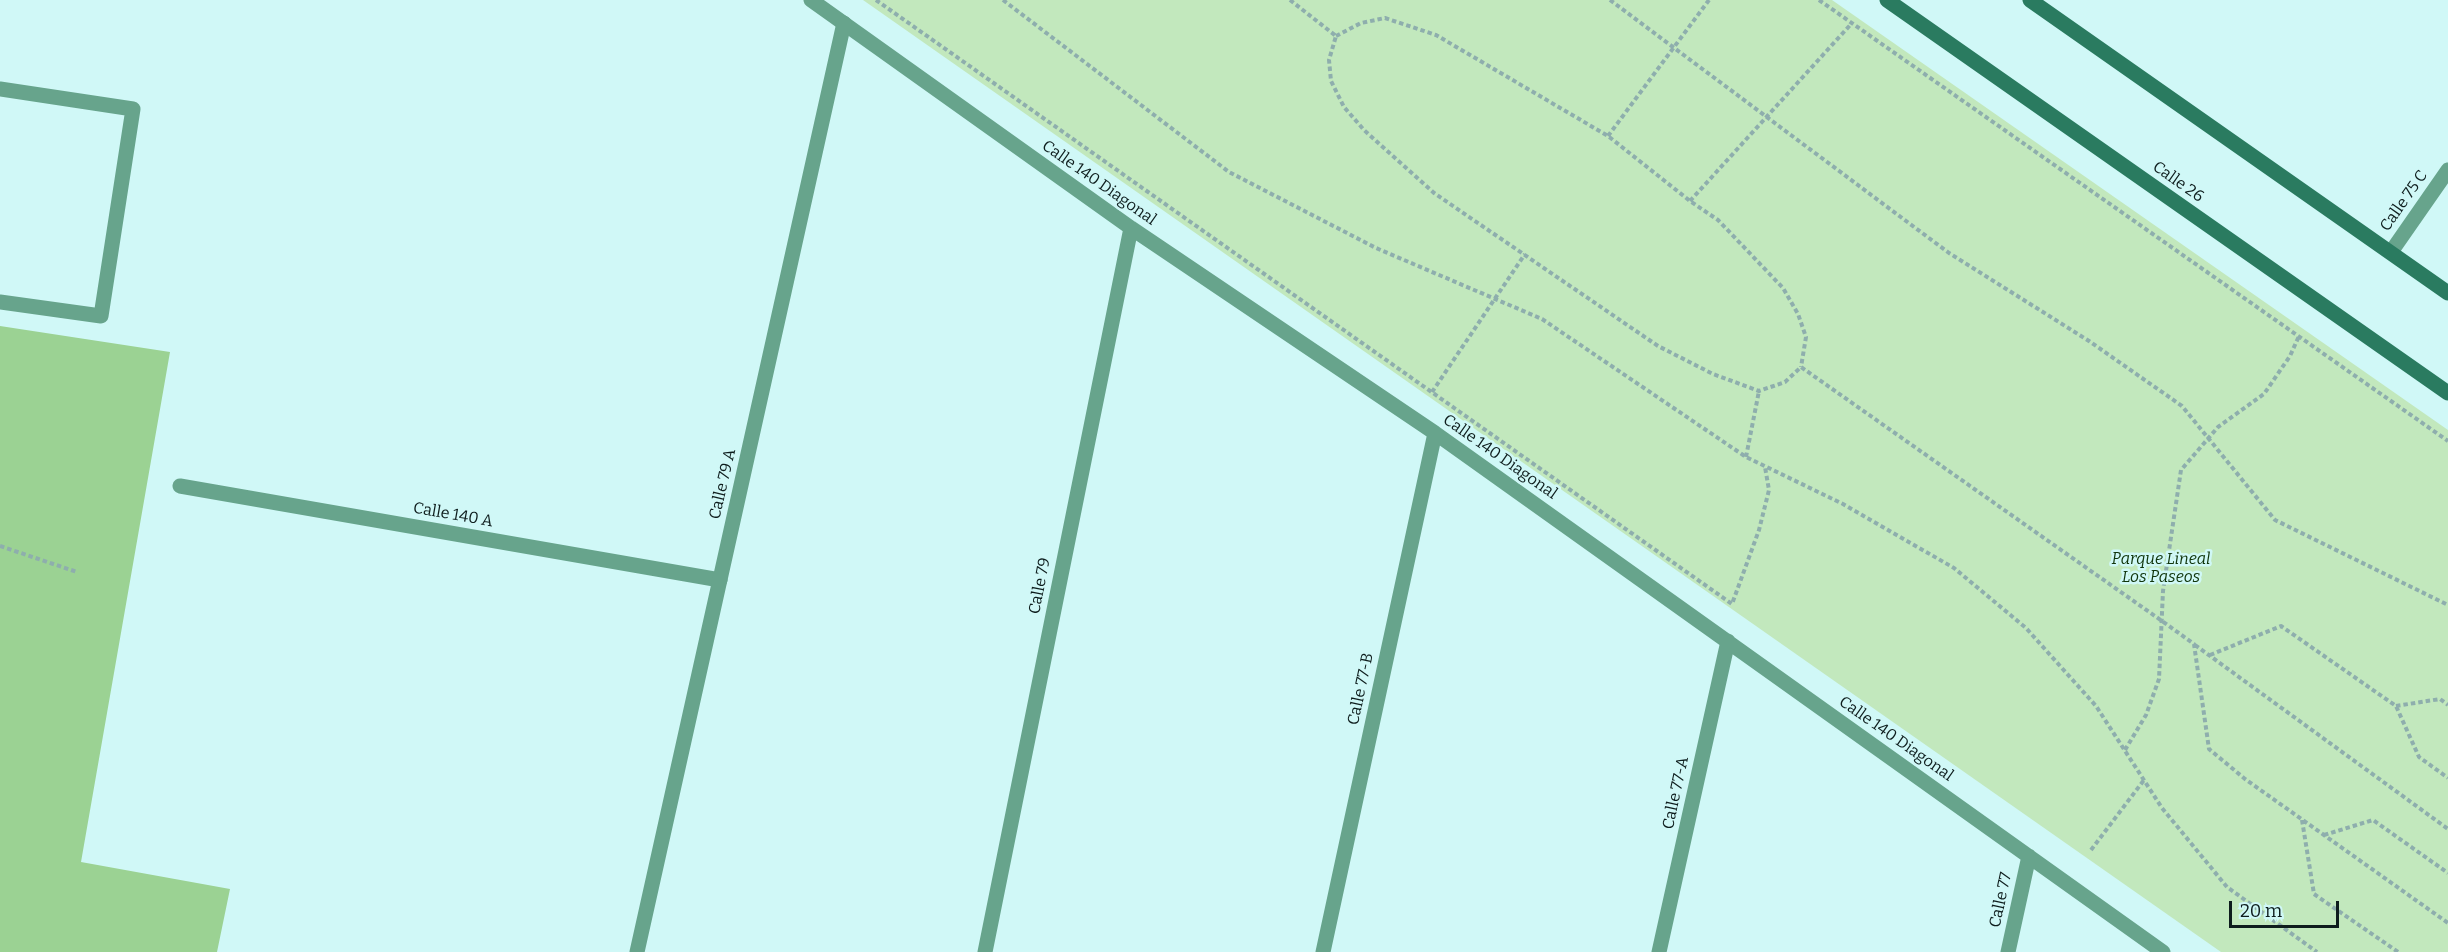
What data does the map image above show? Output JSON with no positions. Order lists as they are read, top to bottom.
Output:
{
  "streets": {
    "main road": ["Calle 26"],
    "street": [
      "Calle 140 Diagonal",
      "Calle 75 C",
      "Calle 79 A",
      "Calle 140 A",
      "Calle 79",
      "Calle 77-B",
      "Calle 77-A",
      "Calle 77"
    ]
  },
  "crossings": [
    ["Calle 140 Diagonal", "Calle 79 A"],
    ["Calle 140 Diagonal", "Calle 79"],
    ["Calle 140 Diagonal", "Calle 77-B"],
    ["Calle 140 Diagonal", "Calle 77-A"],
    ["Calle 140 Diagonal", "Calle 77"],
    ["Calle 79 A", "Calle 140 A"]
  ],
  "parks": ["Parque Lineal Los Paseos"],
  "scale_bar": "20 m"
}
